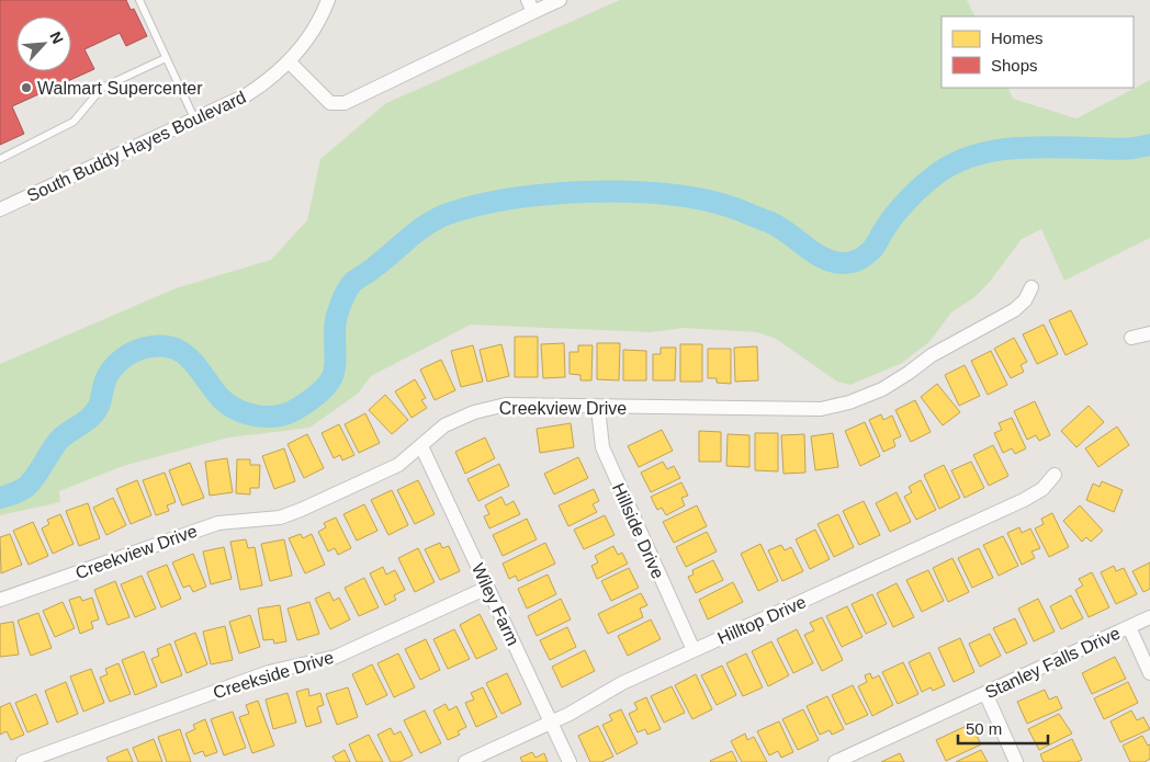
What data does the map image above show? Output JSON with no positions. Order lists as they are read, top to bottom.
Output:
{
  "streets": {
    "street": [
      "South Buddy Hayes Boulevard",
      "Creekview Drive",
      "Hillside Drive",
      "Wiley Farm",
      "Hilltop Drive",
      "Stanley Falls Drive",
      "Creekside Drive"
    ]
  },
  "crossings": [
    ["Creekview Drive", "Hillside Drive"],
    ["Creekview Drive", "Wiley Farm"],
    ["Hillside Drive", "Hilltop Drive"],
    ["Wiley Farm", "Hilltop Drive"],
    ["Wiley Farm", "Creekside Drive"]
  ],
  "places": ["Walmart Supercenter"],
  "legend": ["Homes", "Shops"],
  "scale_bar": "50 m",
  "north": "top right"
}
